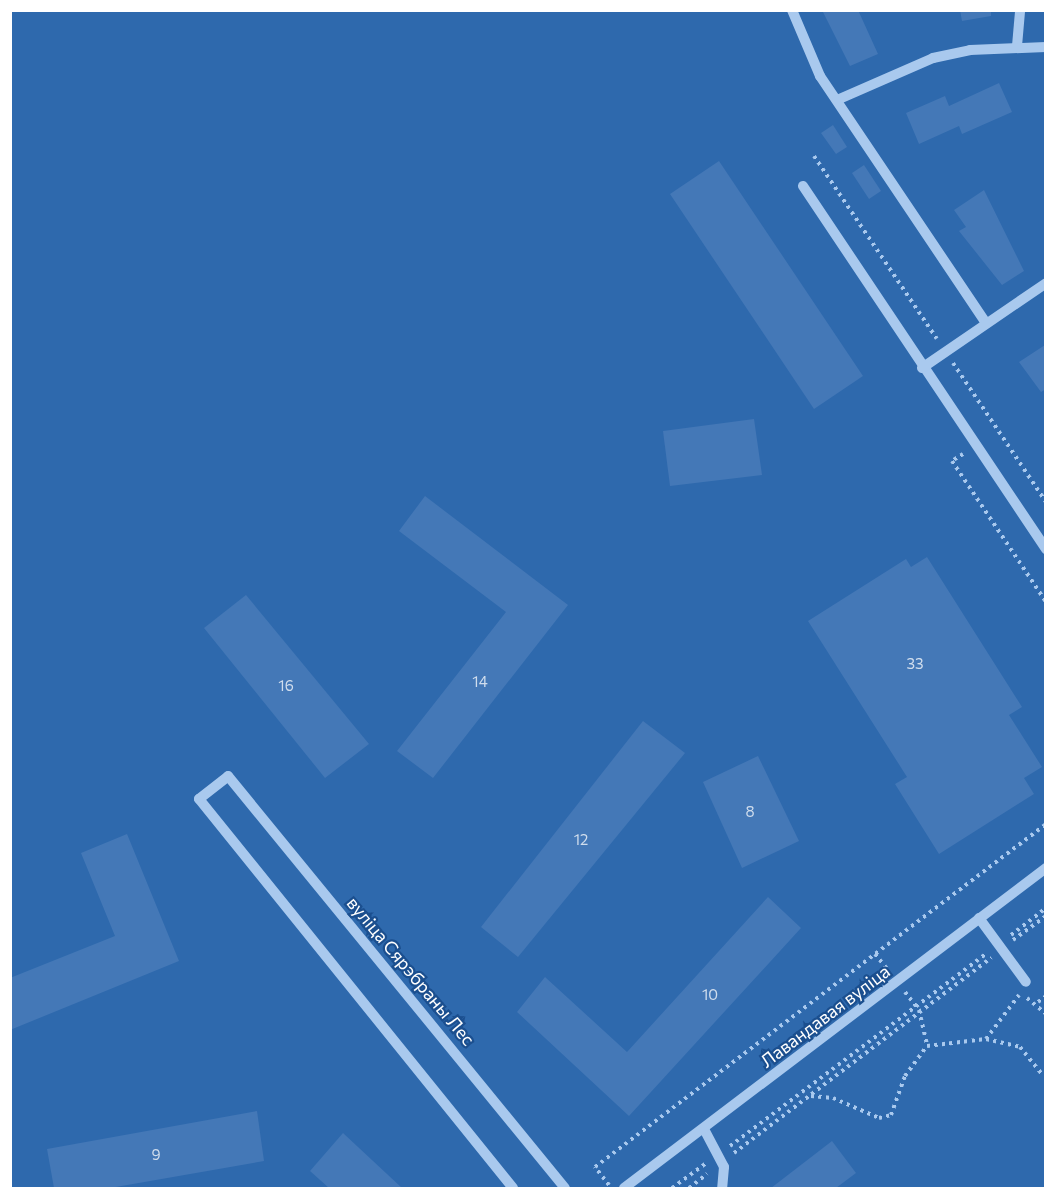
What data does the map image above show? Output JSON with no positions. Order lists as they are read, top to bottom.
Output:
{
  "streets": {
    "street": ["вуліца Сярэбраны Лес", "Лавандавая вуліца"]
  },
  "house_numbers": [
    "33",
    "14",
    "16",
    "8",
    "12",
    "10",
    "9"
  ]
}
